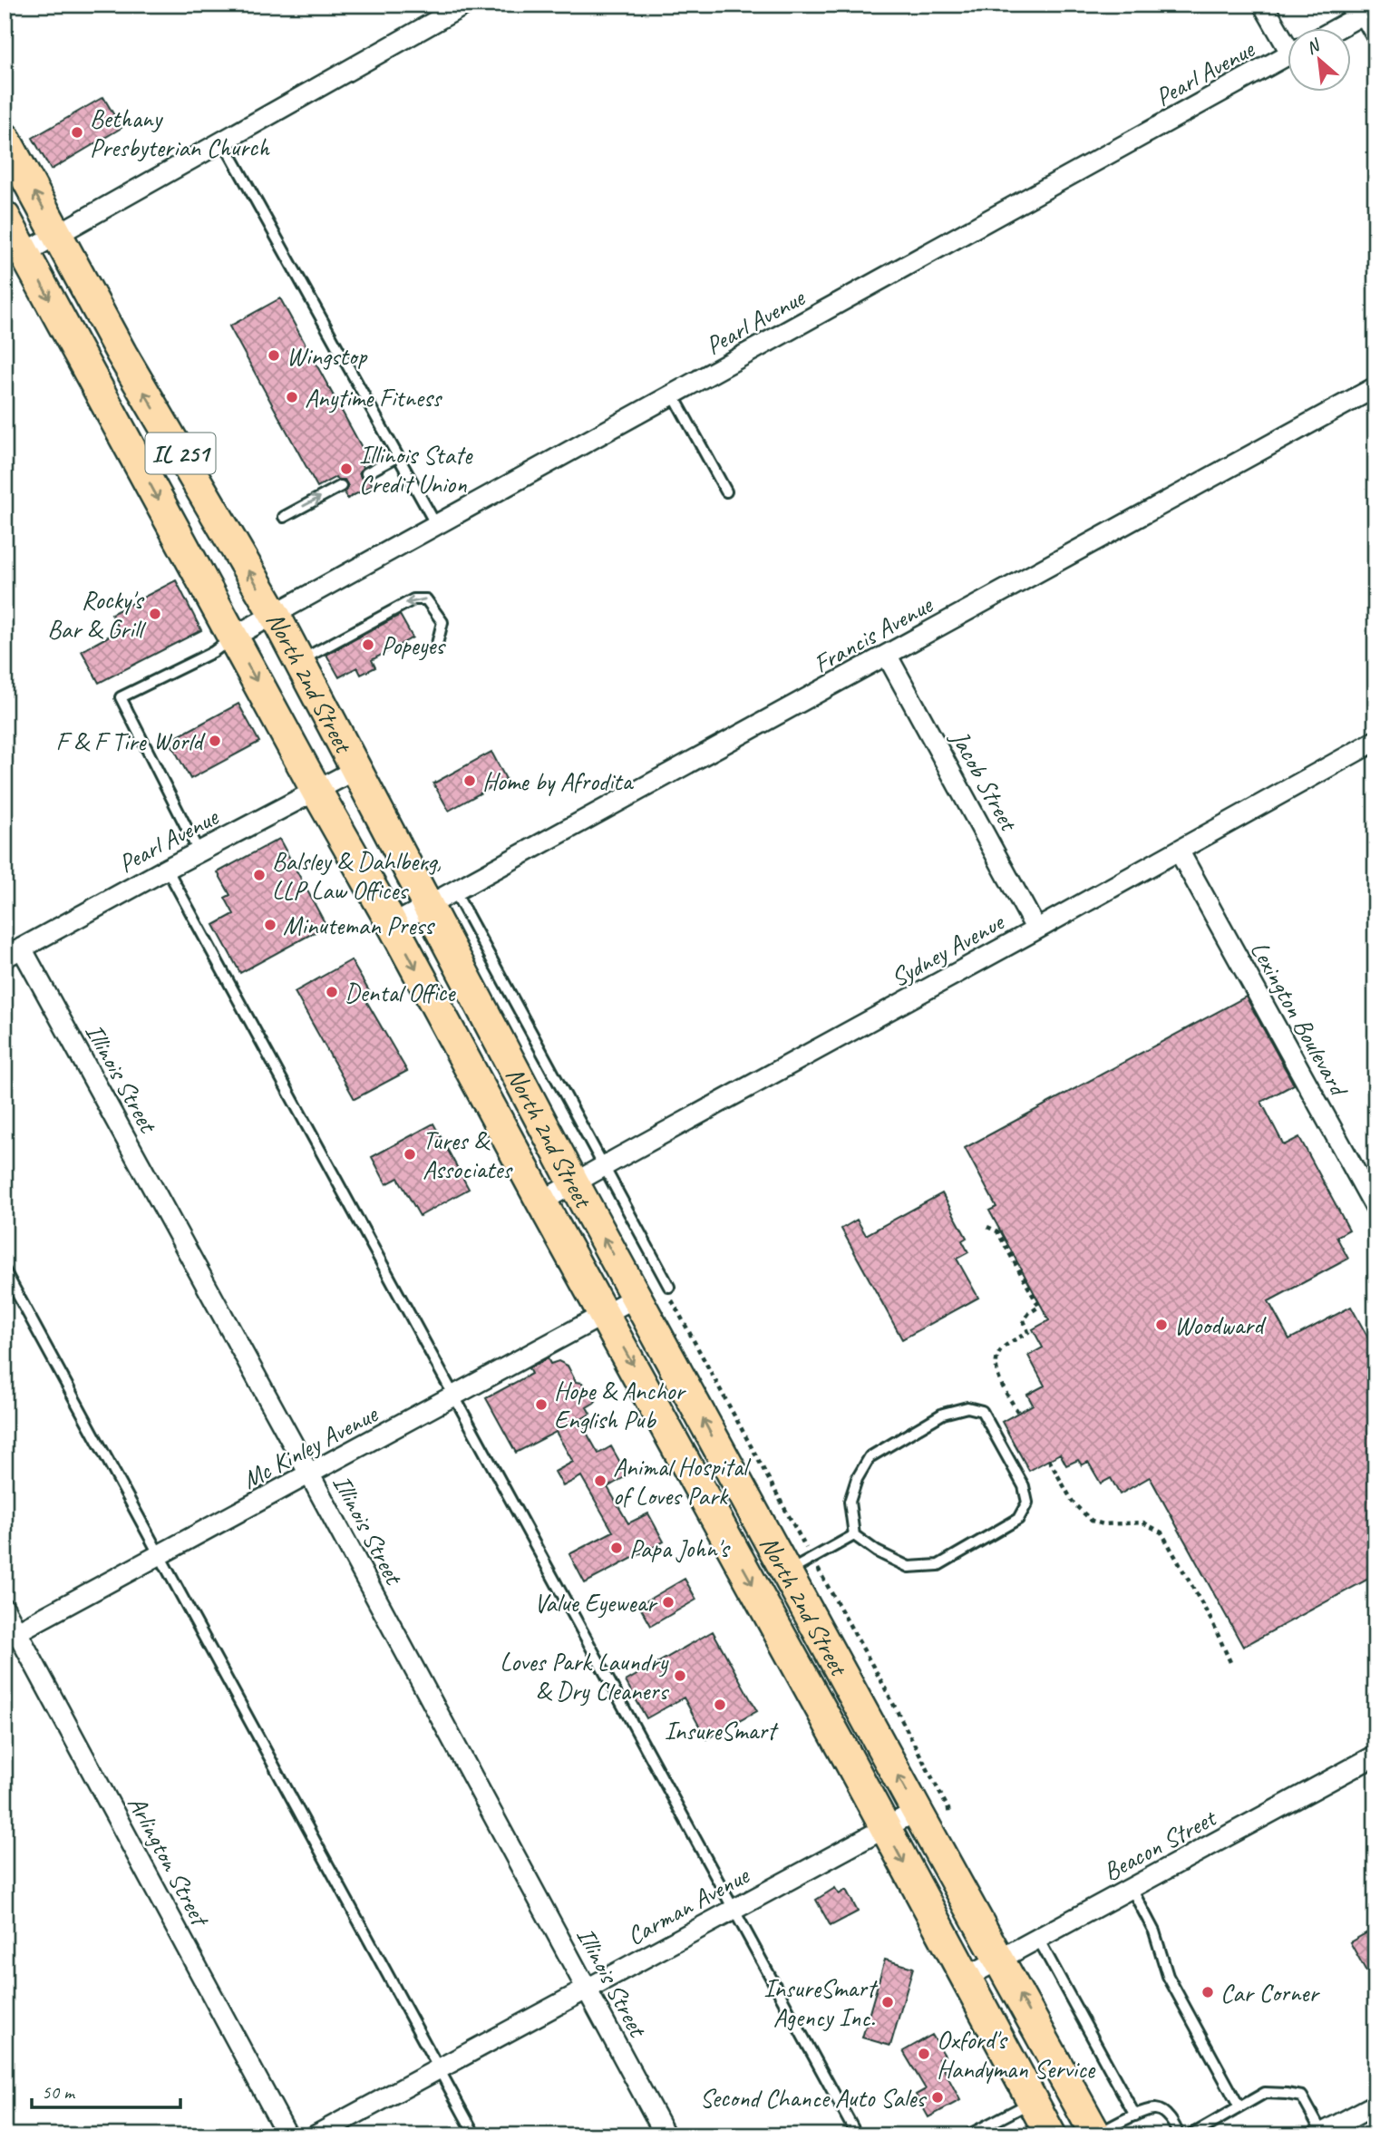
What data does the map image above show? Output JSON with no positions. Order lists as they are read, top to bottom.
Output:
{
  "streets": {
    "main road": ["IL 251", "North 2nd Street"],
    "street": [
      "Pearl Avenue",
      "Francis Avenue",
      "Jacob Street",
      "Sydney Avenue",
      "Lexington Boulevard",
      "Illinois Street",
      "Mc Kinley Avenue",
      "Beacon Street",
      "Arlington Street",
      "Carman Avenue"
    ]
  },
  "crossings": [
    ["Pearl Avenue", "North 2nd Street"],
    ["Pearl Avenue", "Illinois Street"],
    ["Francis Avenue", "North 2nd Street"],
    ["Francis Avenue", "Jacob Street"],
    ["North 2nd Street", "Sydney Avenue"],
    ["North 2nd Street", "Mc Kinley Avenue"],
    ["North 2nd Street", "Beacon Street"],
    ["North 2nd Street", "Carman Avenue"],
    ["Jacob Street", "Sydney Avenue"],
    ["Sydney Avenue", "Lexington Boulevard"],
    ["Illinois Street", "Mc Kinley Avenue"],
    ["Illinois Street", "Carman Avenue"],
    ["Mc Kinley Avenue", "Arlington Street"]
  ],
  "places": [
    "Bethany Presbyterian Church",
    "Wingstop",
    "Anytime Fitness",
    "Illinois State Credit Union",
    "Rocky's Bar & Grill",
    "Popeyes",
    "F & F Tire World",
    "Home by Afrodita",
    "Balsley & Dahlberg, LLP Law Offices",
    "Minuteman Press",
    "Dental Office",
    "Tures & Associates",
    "Woodward",
    "Hope & Anchor English Pub",
    "Animal Hospital of Loves Park",
    "Papa John's",
    "Value Eyewear",
    "Loves Park Laundry & Dry Cleaners",
    "InsureSmart",
    "Car Corner",
    "InsureSmart Agency Inc.",
    "Oxford's Handyman Service",
    "Second Chance Auto Sales"
  ],
  "scale_bar": "50 m",
  "north": "top left"
}
